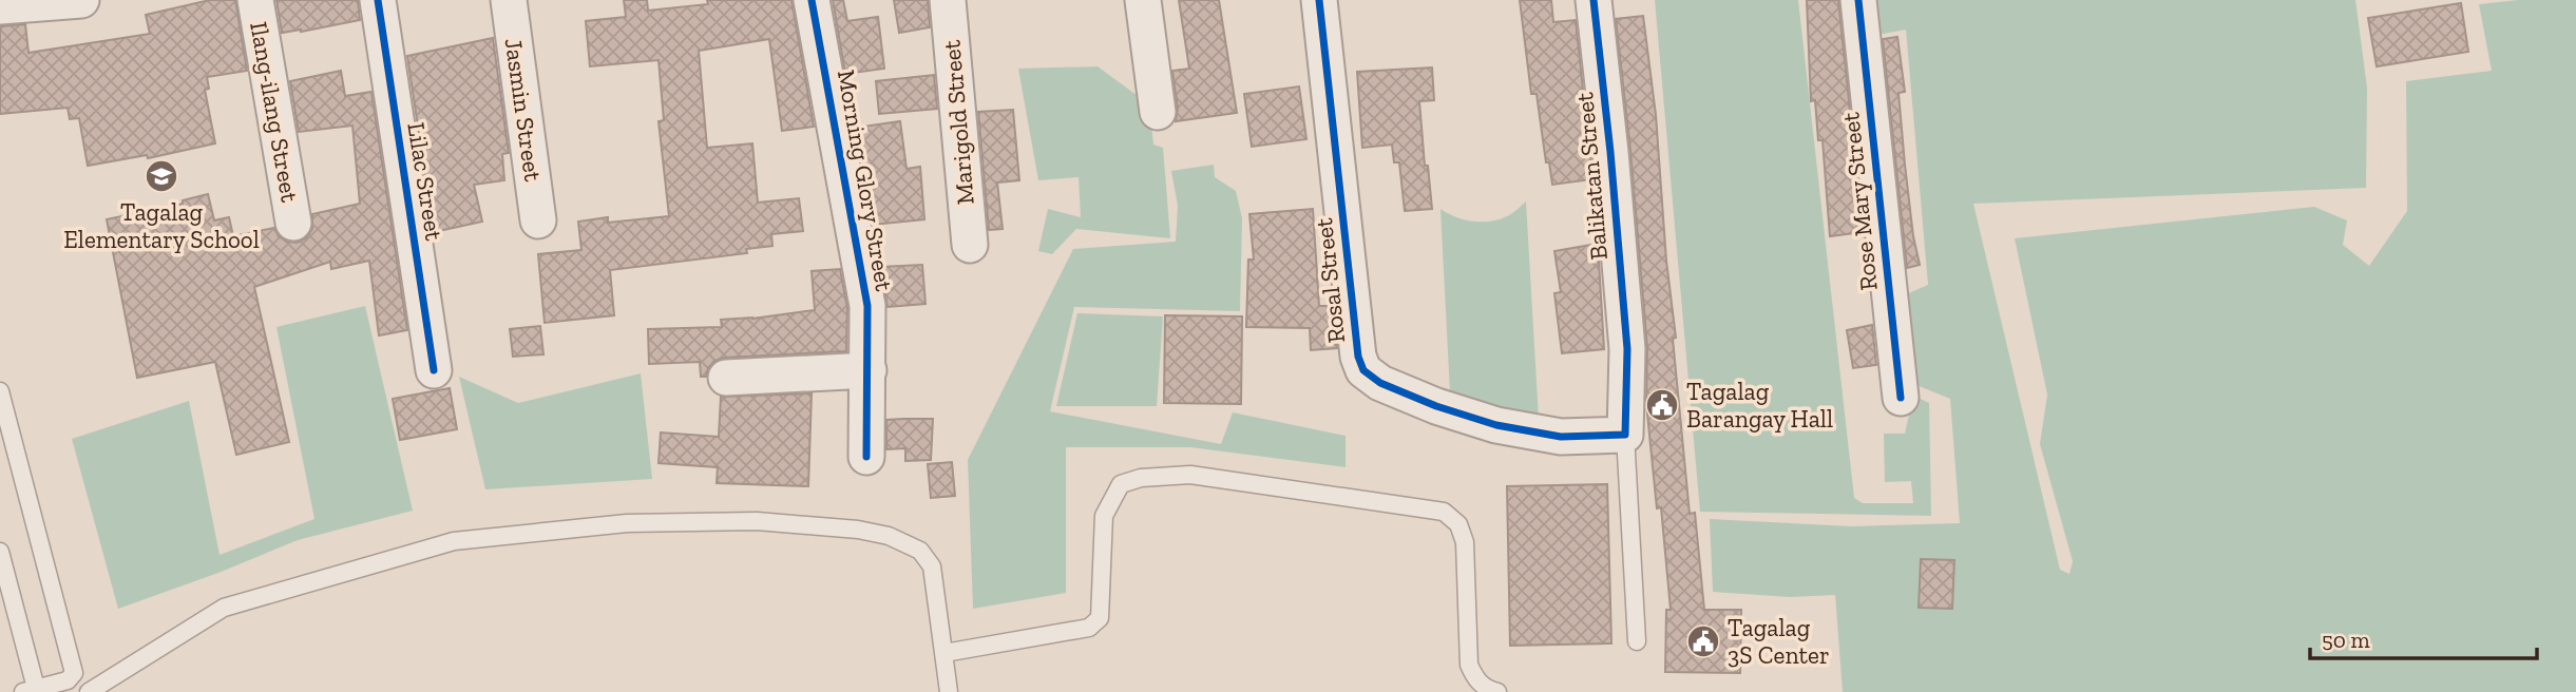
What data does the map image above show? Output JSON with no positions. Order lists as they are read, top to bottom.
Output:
{
  "streets": {
    "street": [
      "Jasmin Street",
      "Ilang-ilang Street",
      "Marigold Street",
      "Balikatan Street",
      "Morning Glory Street",
      "Lilac Street",
      "Rose Mary Street",
      "Rosal Street"
    ]
  },
  "crossings": [
    ["Balikatan Street", "Rosal Street"]
  ],
  "places": {
    "school or university": ["Tagalag Elementary School"],
    "public building": ["Tagalag Barangay Hall", "Tagalag 3S Center"]
  },
  "scale_bar": "50 m"
}
